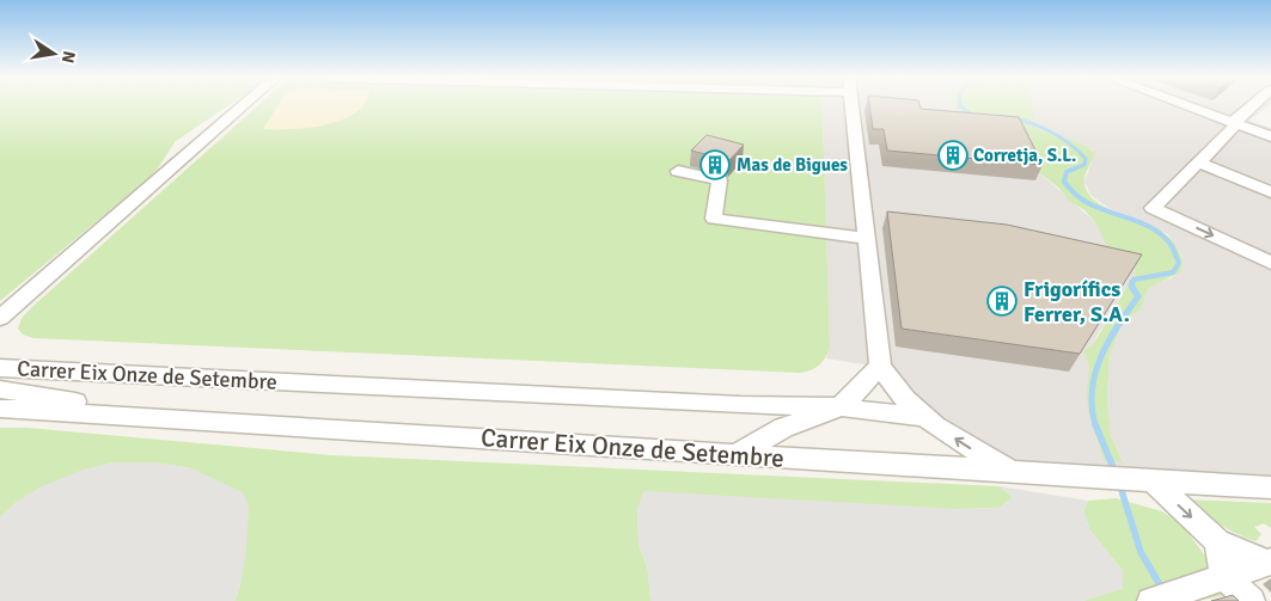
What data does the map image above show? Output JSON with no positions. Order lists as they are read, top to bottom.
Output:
{
  "streets": {
    "street": ["Carrer Eix Onze de Setembre"]
  },
  "places": {
    "building": ["Corretja, S.L.", "Mas de Bigues", "Frigorífics Ferrer, S.A."]
  },
  "north": "right"
}
